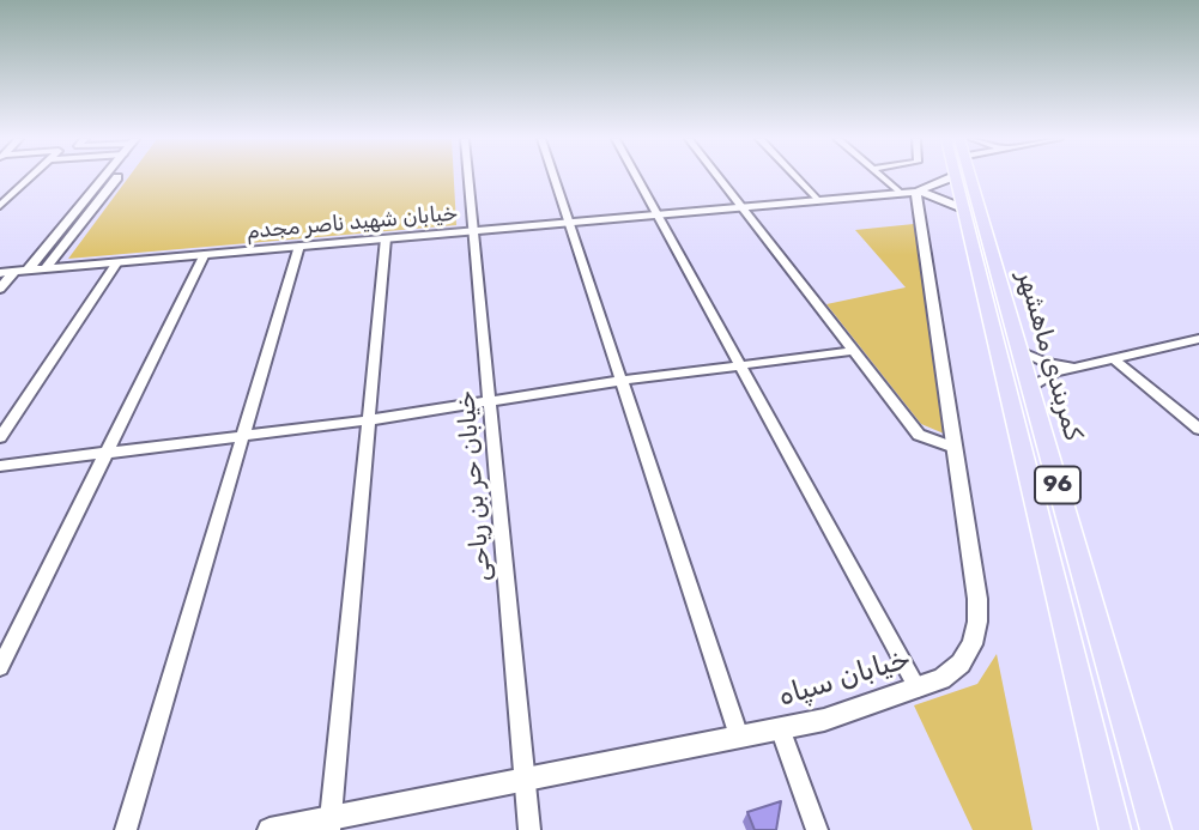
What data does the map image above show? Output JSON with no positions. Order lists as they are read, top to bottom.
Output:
{
  "streets": {
    "main road": ["کمربندی ماهشهر", "96"],
    "street": ["خیابان شهید ناصر مجدم", "خیابان حر بن ریاحی", "خیابان سپاه"]
  },
  "crossings": [
    ["خیابان شهید ناصر مجدم", "خیابان حر بن ریاحی"],
    ["خیابان شهید ناصر مجدم", "خیابان سپاه"],
    ["خیابان حر بن ریاحی", "خیابان سپاه"]
  ]
}
